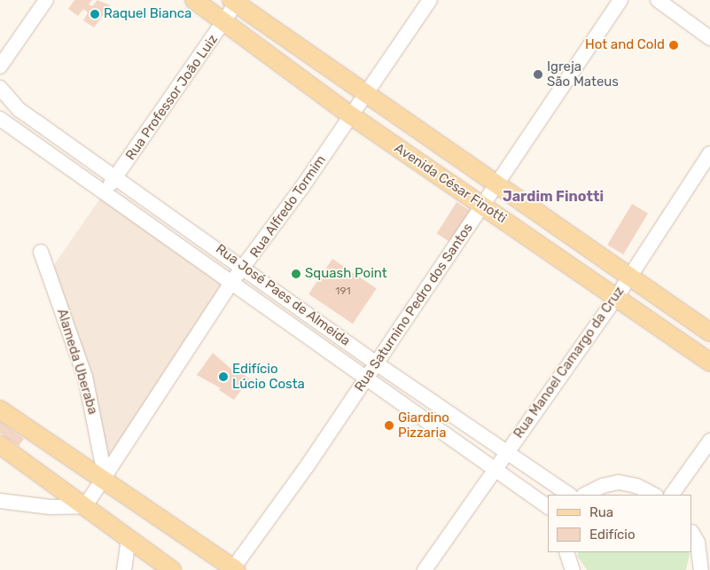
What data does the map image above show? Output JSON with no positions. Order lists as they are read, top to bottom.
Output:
{
  "streets": {
    "main road": ["Avenida César Finotti"],
    "street": [
      "Rua Professor João Luiz",
      "Rua Alfredo Tormim",
      "Rua José Paes de Almeida",
      "Rua Saturnino Pedro dos Santos",
      "Alameda Uberaba",
      "Rua Manoel Camargo da Cruz"
    ]
  },
  "crossings": [
    ["Rua Professor João Luiz", "Avenida César Finotti"],
    ["Rua Professor João Luiz", "Rua José Paes de Almeida"],
    ["Avenida César Finotti", "Rua Alfredo Tormim"],
    ["Avenida César Finotti", "Rua Saturnino Pedro dos Santos"],
    ["Avenida César Finotti", "Rua Manoel Camargo da Cruz"],
    ["Rua Alfredo Tormim", "Rua José Paes de Almeida"],
    ["Rua Alfredo Tormim", "Alameda Uberaba"],
    ["Rua José Paes de Almeida", "Rua Saturnino Pedro dos Santos"],
    ["Rua José Paes de Almeida", "Rua Manoel Camargo da Cruz"]
  ],
  "districts": ["Jardim Finotti"],
  "places": [
    "Raquel Bianca",
    "Hot and Cold",
    "Igreja São Mateus",
    "Squash Point",
    "Edifício Lúcio Costa",
    "Giardino Pizzaria"
  ],
  "house_numbers": ["191"],
  "legend": ["Rua", "Edifício"]
}
